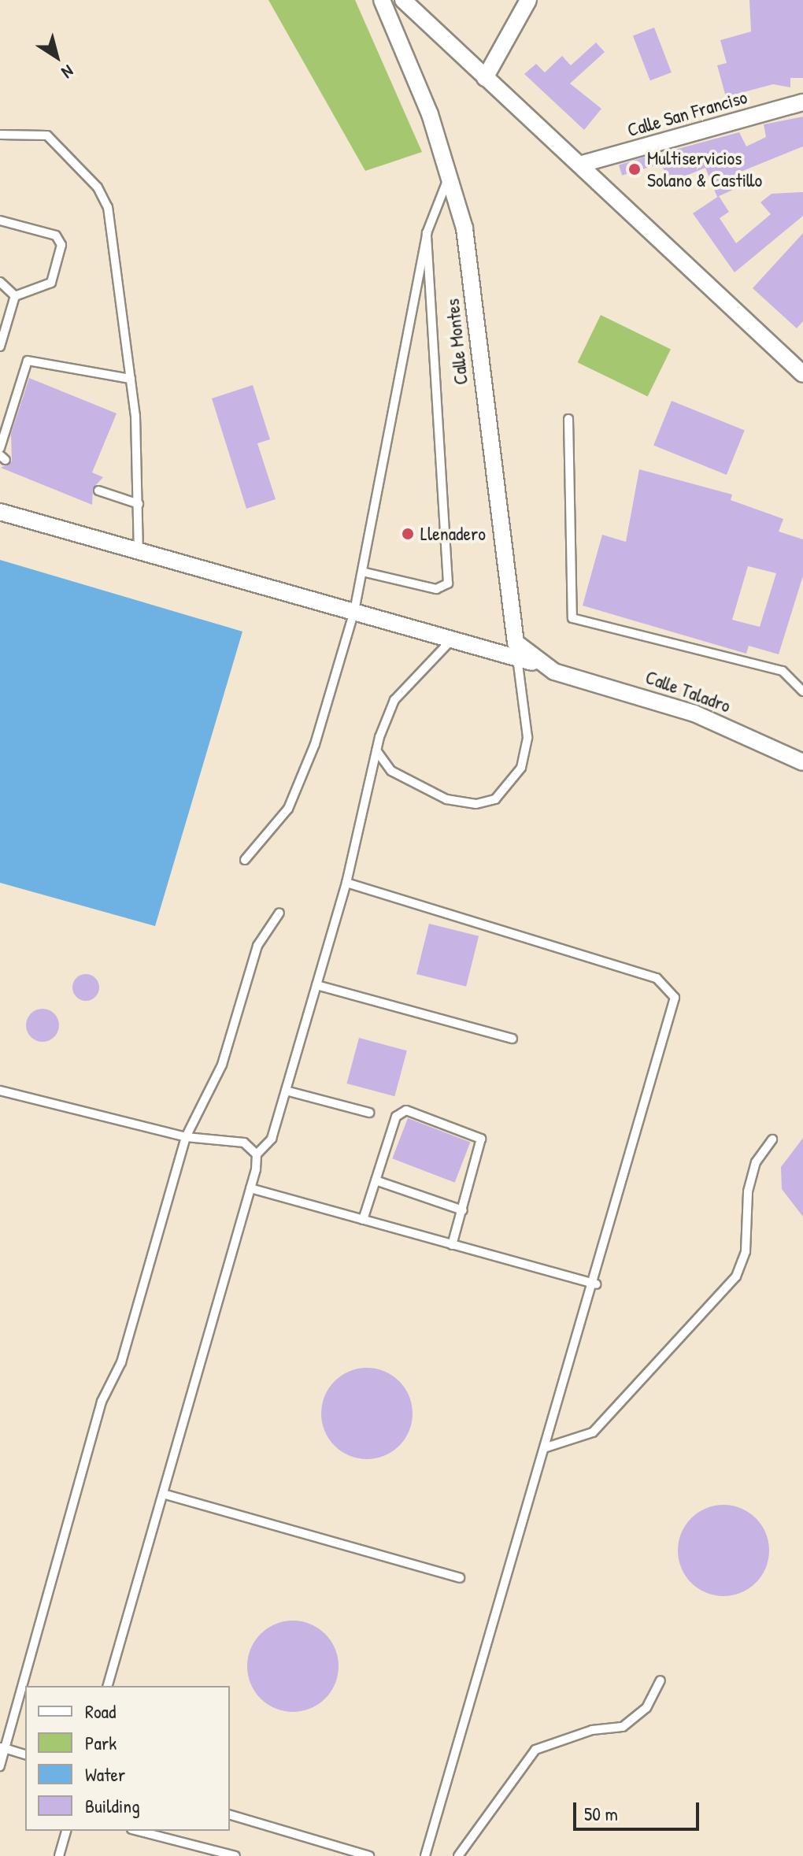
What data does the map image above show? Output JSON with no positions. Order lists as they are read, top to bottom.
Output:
{
  "streets": {
    "street": ["Calle San Franciso", "Calle Montes", "Calle Taladro"]
  },
  "crossings": [
    ["Calle Montes", "Calle Taladro"]
  ],
  "places": ["Multiservicios Solano & Castillo", "Llenadero"],
  "legend": [
    "Road",
    "Park",
    "Water",
    "Building"
  ],
  "scale_bar": "50 m",
  "north": "bottom right"
}
